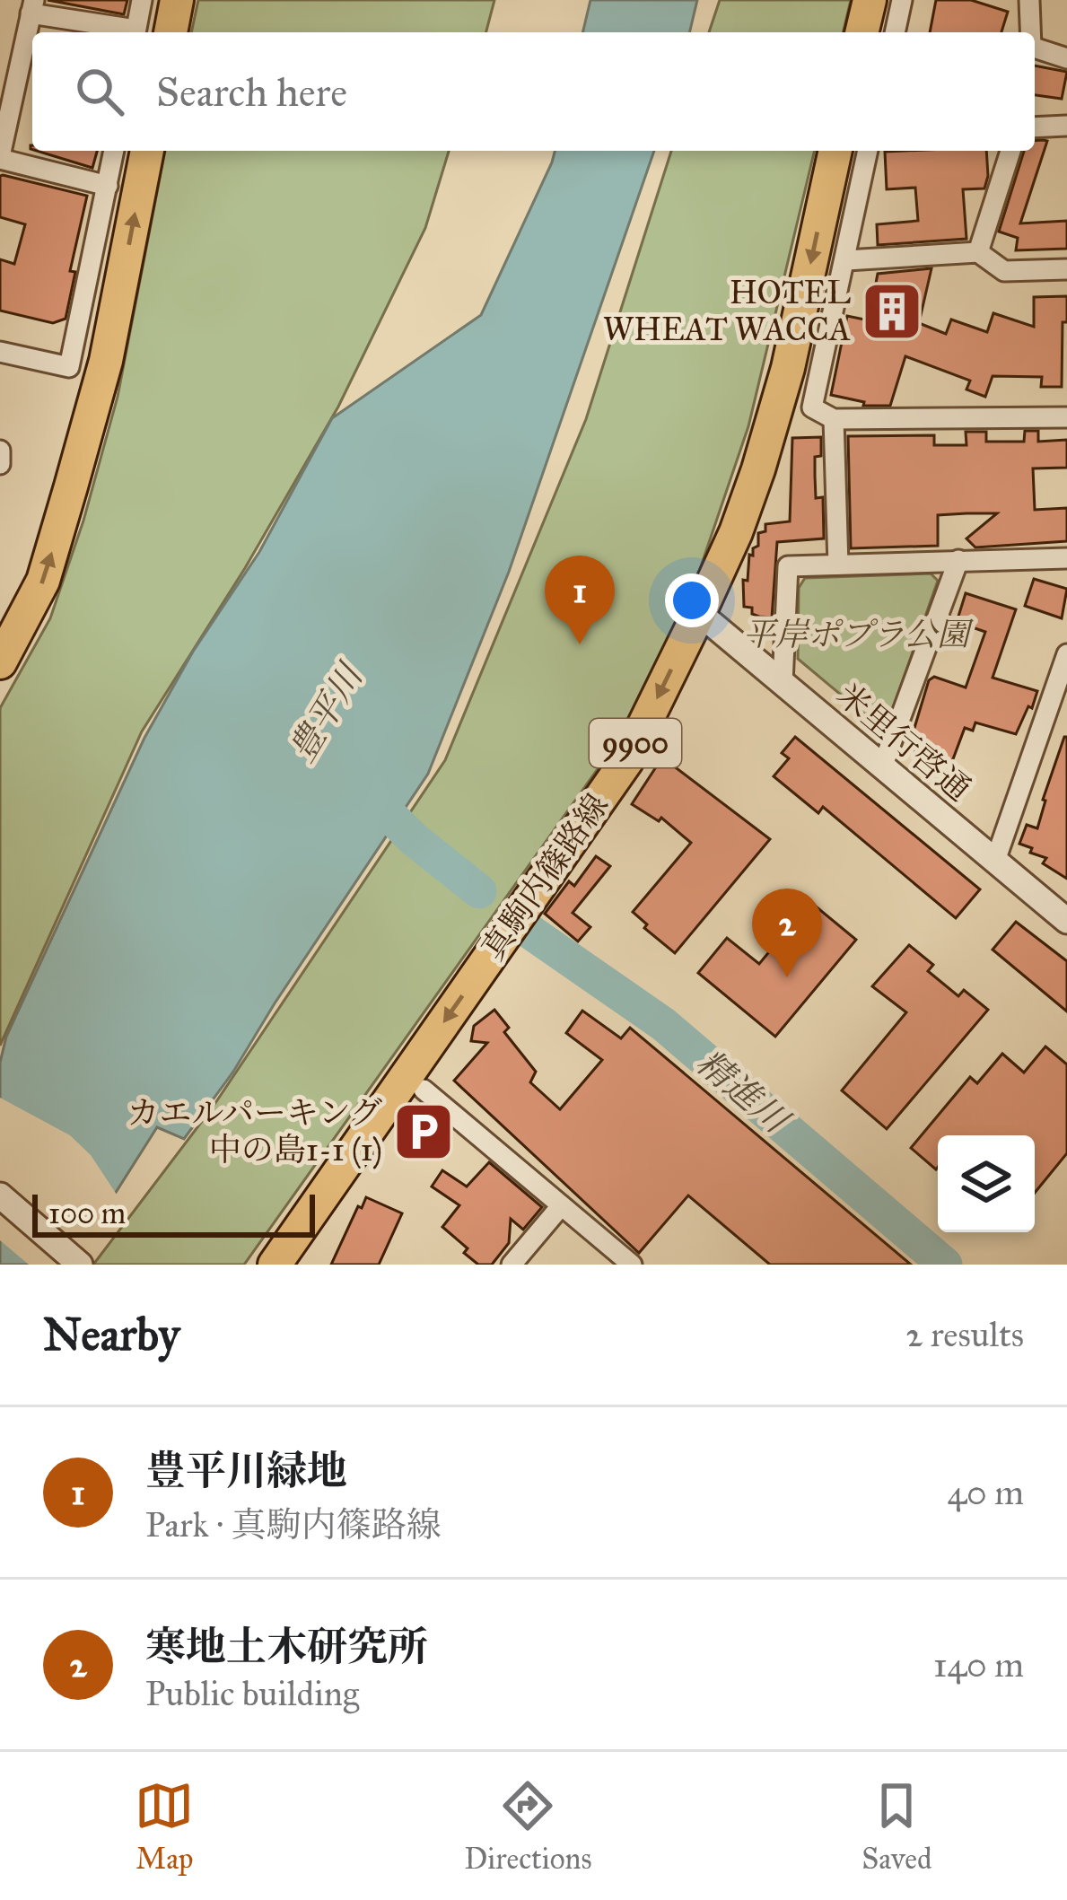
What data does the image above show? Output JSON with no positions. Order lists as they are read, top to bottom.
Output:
{
  "streets": {
    "main road": ["9900", "真駒内篠路線"],
    "street": ["米里行啓通"]
  },
  "crossings": [
    ["米里行啓通", "真駒内篠路線"]
  ],
  "one_way": ["真駒内篠路線"],
  "water": ["豊平川", "精進川"],
  "parks": ["平岸ポプラ公園"],
  "places": {
    "building": ["HOTEL WHEAT WACCA"],
    "parking": ["カエルパーキング 中の島1-1 (1)"]
  },
  "scale_bar": "100 m",
  "page": {
    "search": "Search here",
    "pins": ["1", "2"],
    "scale": "100 m",
    "heading": ["Nearby", "2 results"],
    "list": [
      {
        "mark": "1",
        "name": "豊平川緑地",
        "note": "Park · 真駒内篠路線",
        "value": "40 m"
      },
      {
        "mark": "2",
        "name": "寒地土木研究所",
        "note": "Public building",
        "value": "140 m"
      }
    ],
    "nav": ["Map", "Directions", "Saved"]
  }
}
